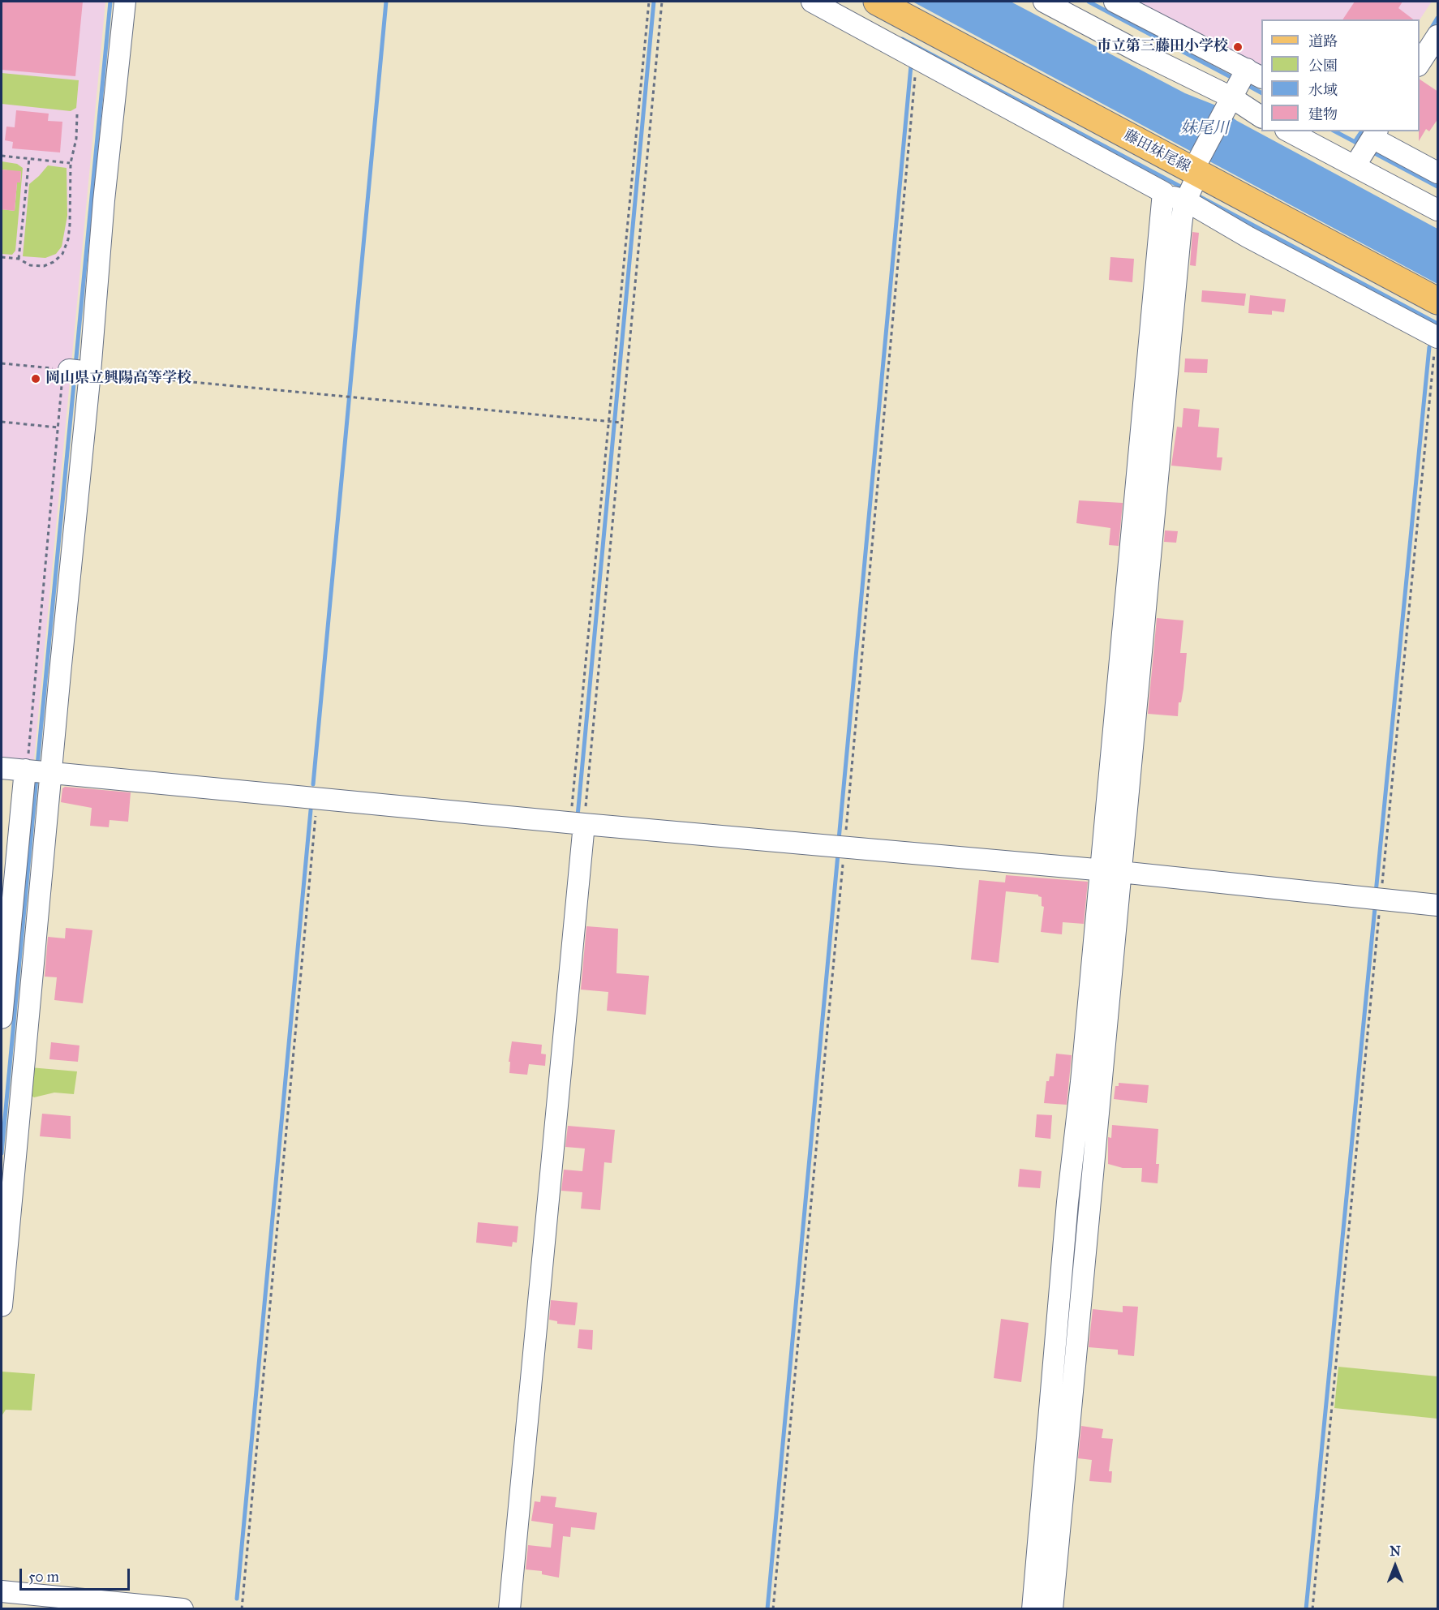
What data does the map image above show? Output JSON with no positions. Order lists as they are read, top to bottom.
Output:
{
  "streets": {
    "main road": ["藤田妹尾線"]
  },
  "water": ["妹尾川"],
  "places": ["市立第三藤田小学校", "岡山県立興陽高等学校"],
  "legend": [
    "道路",
    "公園",
    "水域",
    "建物"
  ],
  "scale_bar": "50 m",
  "north": "top"
}
